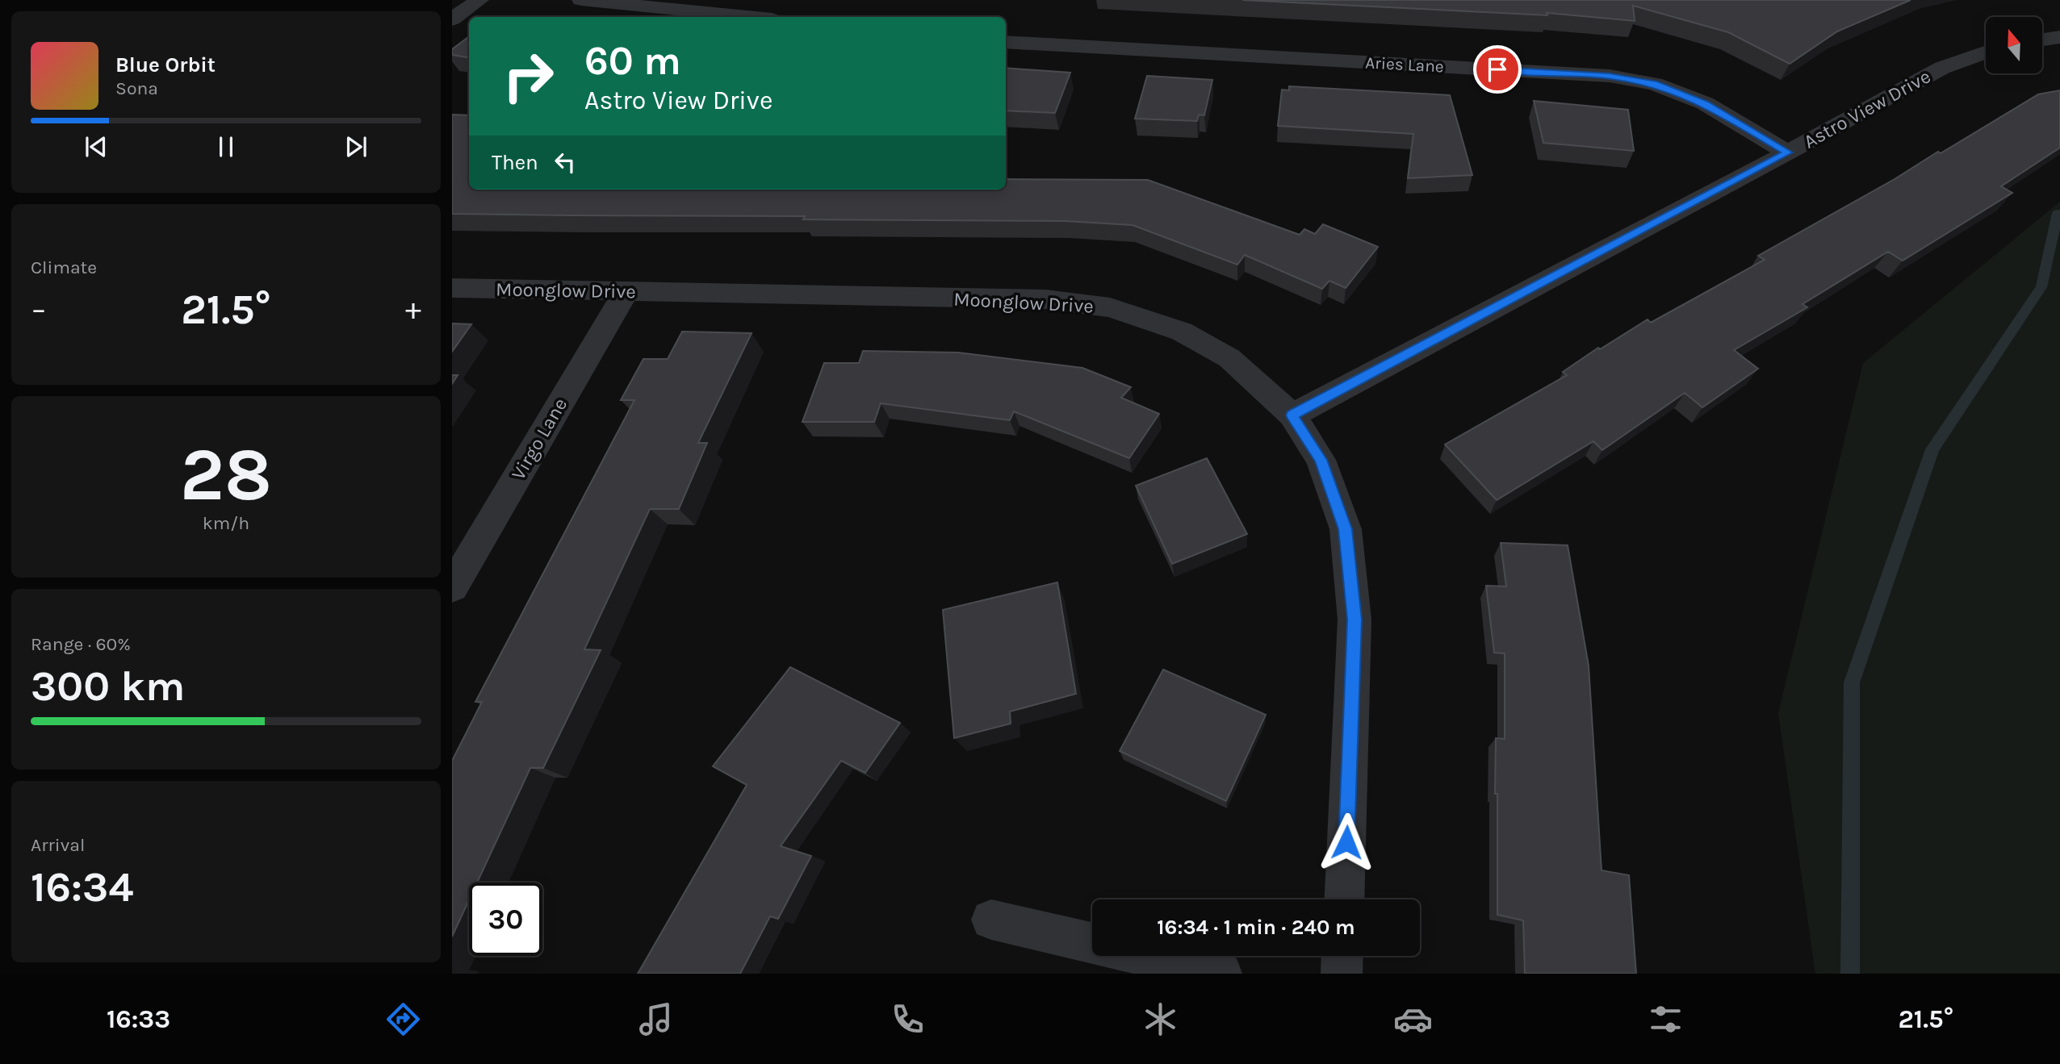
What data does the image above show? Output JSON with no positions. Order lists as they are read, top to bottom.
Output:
{
  "streets": {
    "street": [
      "Aries Lane",
      "Astro View Drive",
      "Moonglow Drive",
      "Virgo Lane"
    ]
  },
  "crossings": [
    ["Aries Lane", "Astro View Drive"],
    ["Astro View Drive", "Moonglow Drive"],
    ["Moonglow Drive", "Virgo Lane"]
  ],
  "north": "top",
  "page": {
    "turn": ["60 m", "Astro View Drive"],
    "song": ["Blue Orbit", "Sona"],
    "then": "Then",
    "tile": [
      "Climate",
      ["28", "km/h"],
      ["Range · 60%", "300 km"],
      ["Arrival", "16:34"]
    ],
    "heat": ["−", "21.5°", "+"],
    "limit": "30",
    "trip": "16:34 · 1 min · 240 m",
    "tabs": ["16:33", "21.5°"]
  }
}
